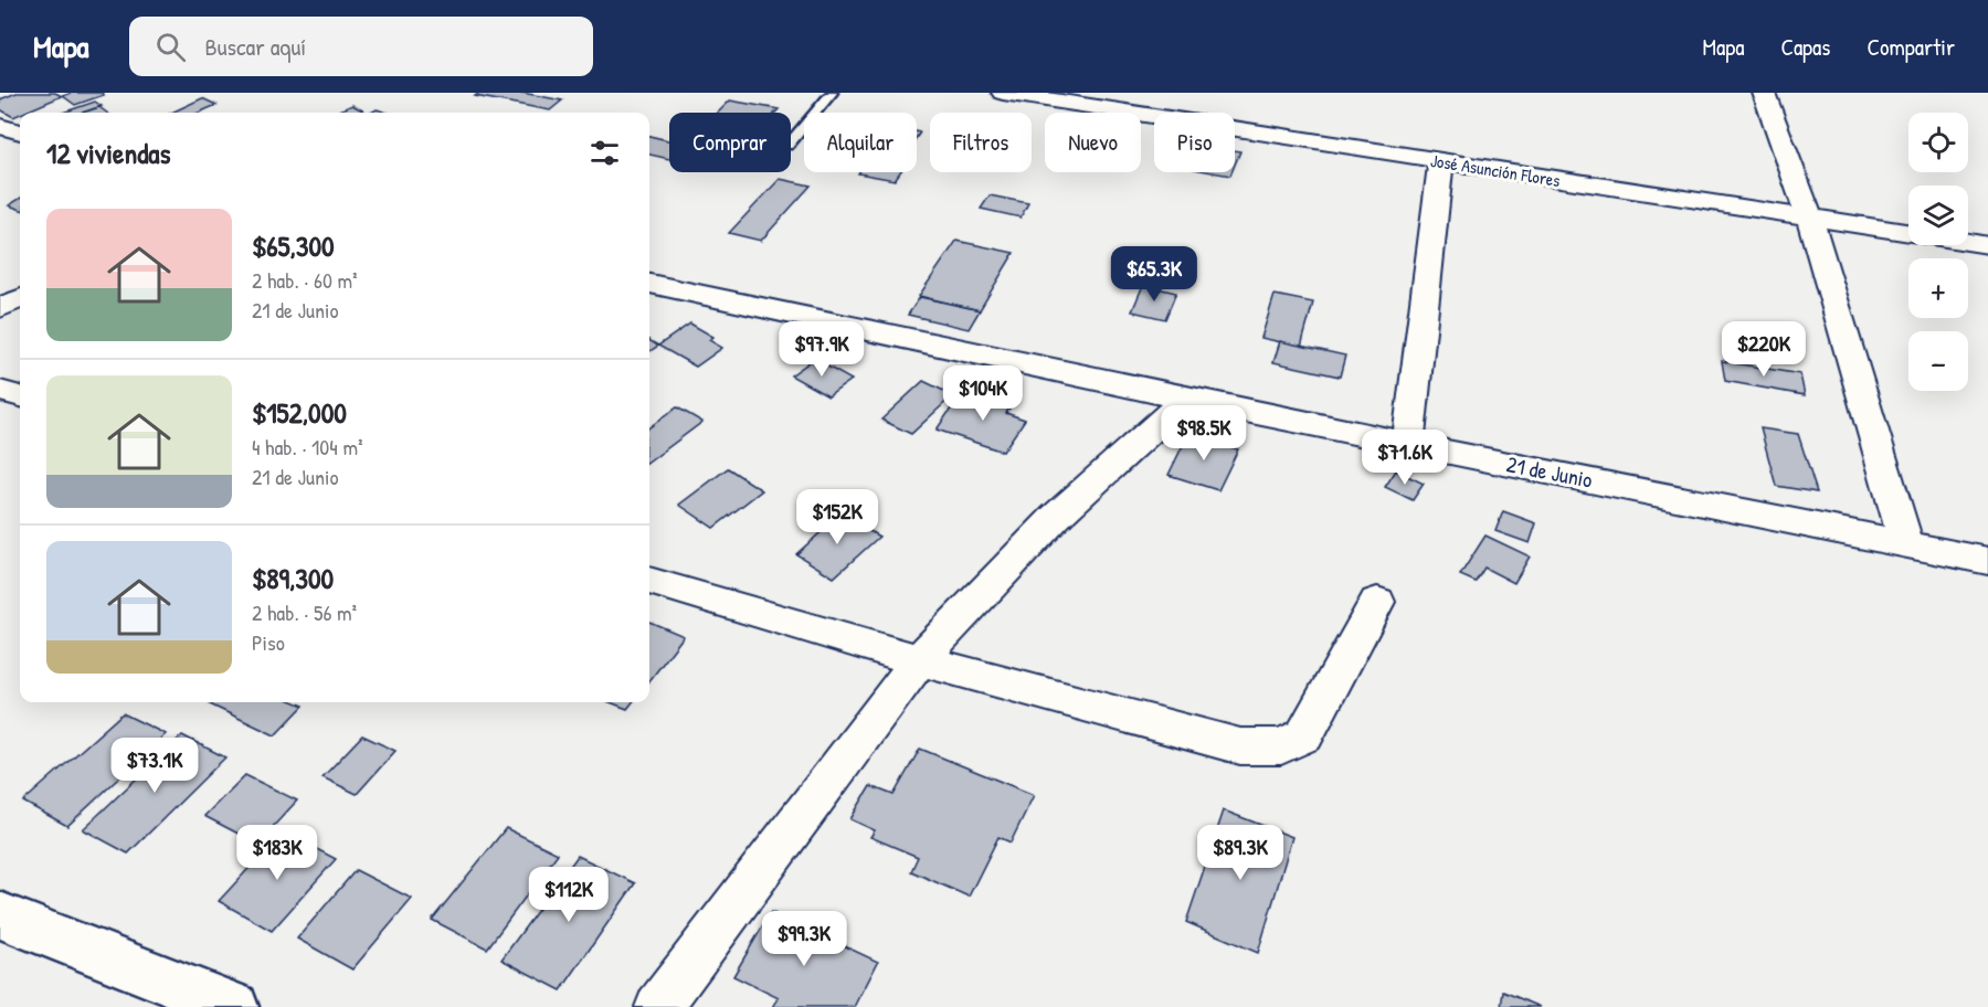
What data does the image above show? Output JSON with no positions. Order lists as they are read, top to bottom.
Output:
{
  "streets": {
    "street": ["José Asunción Flores", "21 de Junio"]
  },
  "page": {
    "header": "Mapa",
    "search": "Buscar aquí",
    "nav": ["Mapa", "Capas", "Compartir"],
    "map_buttons": ["+", "−"],
    "chip": [
      "Comprar",
      "Alquilar",
      "Filtros",
      "Nuevo",
      "Piso"
    ],
    "heading": "12 viviendas",
    "list": [
      {
        "name": "$65,300",
        "note": "2 hab. · 60 m² · 21 de Junio"
      },
      {
        "name": "$152,000",
        "note": "4 hab. · 104 m² · 21 de Junio"
      },
      {
        "name": "$89,300",
        "note": "2 hab. · 56 m² · Piso"
      }
    ],
    "price": [
      "$65.3K",
      "$97.9K",
      "$220K",
      "$104K",
      "$98.5K",
      "$71.6K",
      "$152K",
      "$73.1K",
      "$183K",
      "$89.3K",
      "$112K",
      "$99.3K"
    ]
  }
}
